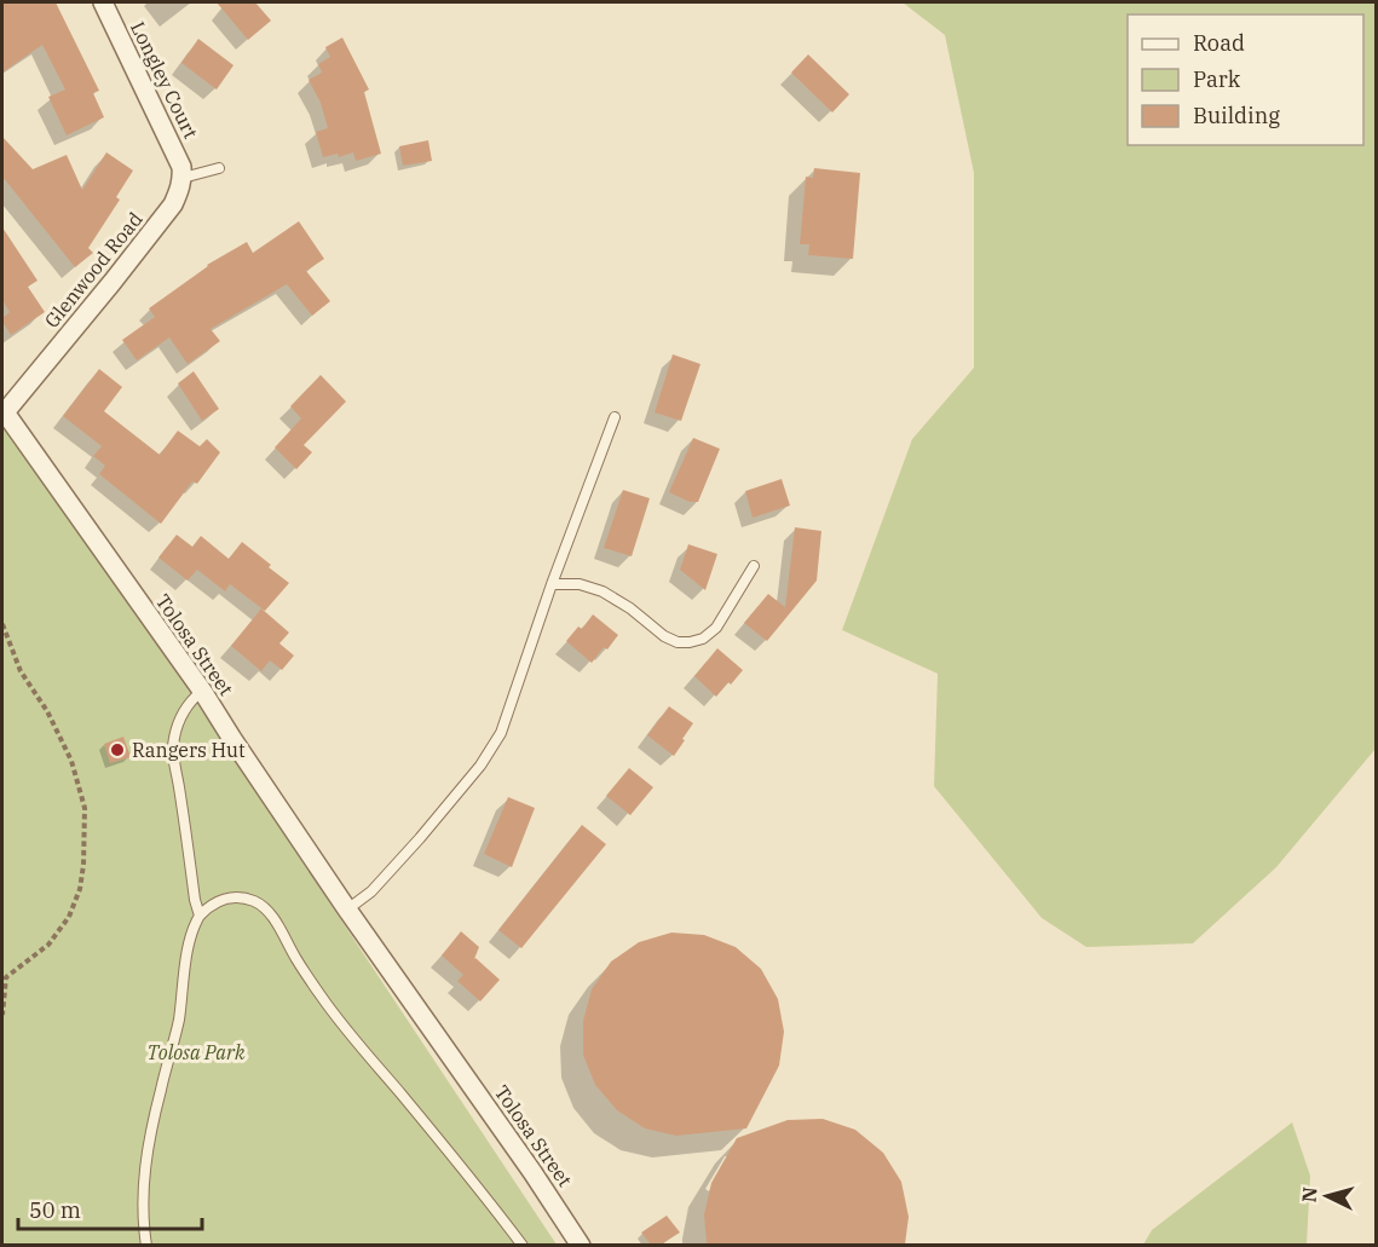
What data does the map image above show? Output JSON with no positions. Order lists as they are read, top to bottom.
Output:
{
  "streets": {
    "street": ["Longley Court", "Glenwood Road", "Tolosa Street"]
  },
  "crossings": [
    ["Longley Court", "Glenwood Road"],
    ["Glenwood Road", "Tolosa Street"]
  ],
  "parks": ["Tolosa Park"],
  "places": ["Rangers Hut"],
  "legend": ["Road", "Park", "Building"],
  "scale_bar": "50 m",
  "north": "left"
}
